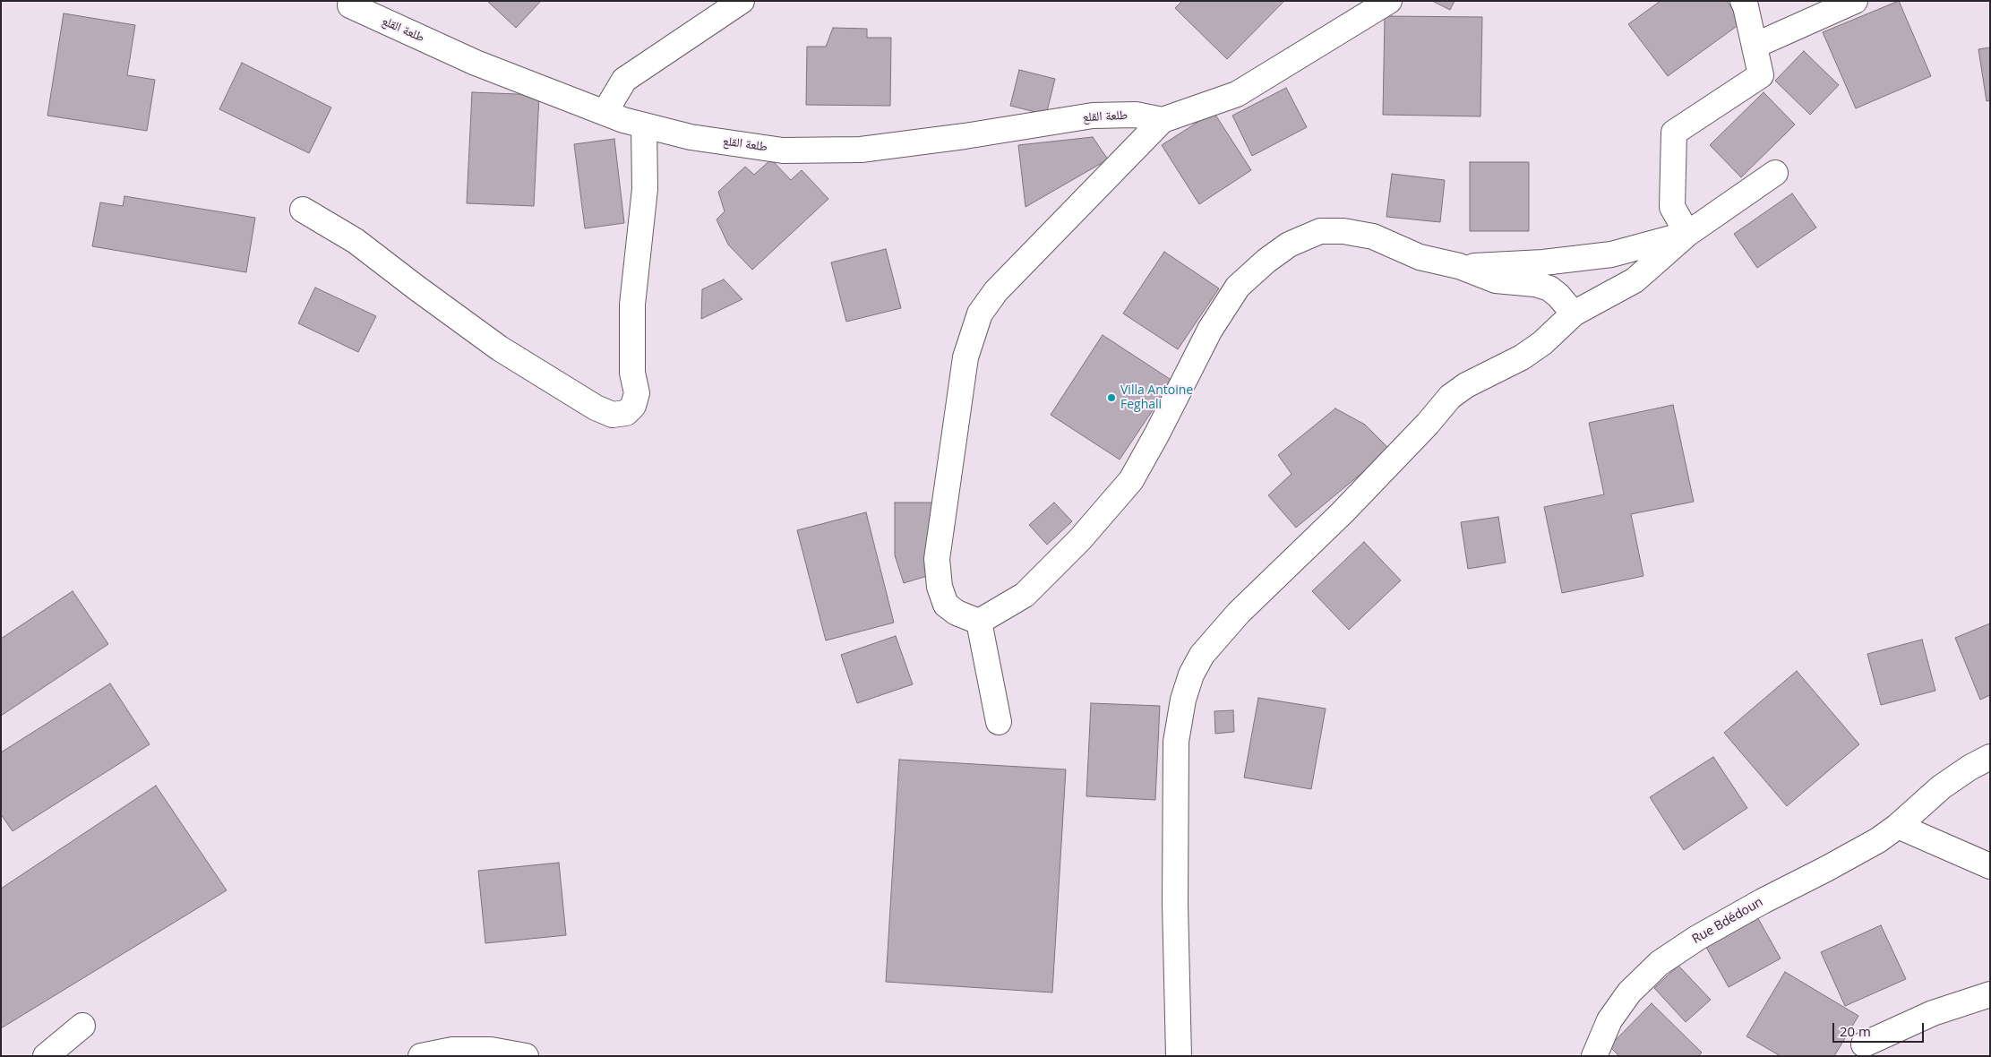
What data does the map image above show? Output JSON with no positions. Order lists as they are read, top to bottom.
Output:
{
  "streets": {
    "street": ["طلعة القلع", "Rue Bdédoun"]
  },
  "places": ["Villa Antoine Feghali"],
  "scale_bar": "20 m"
}
